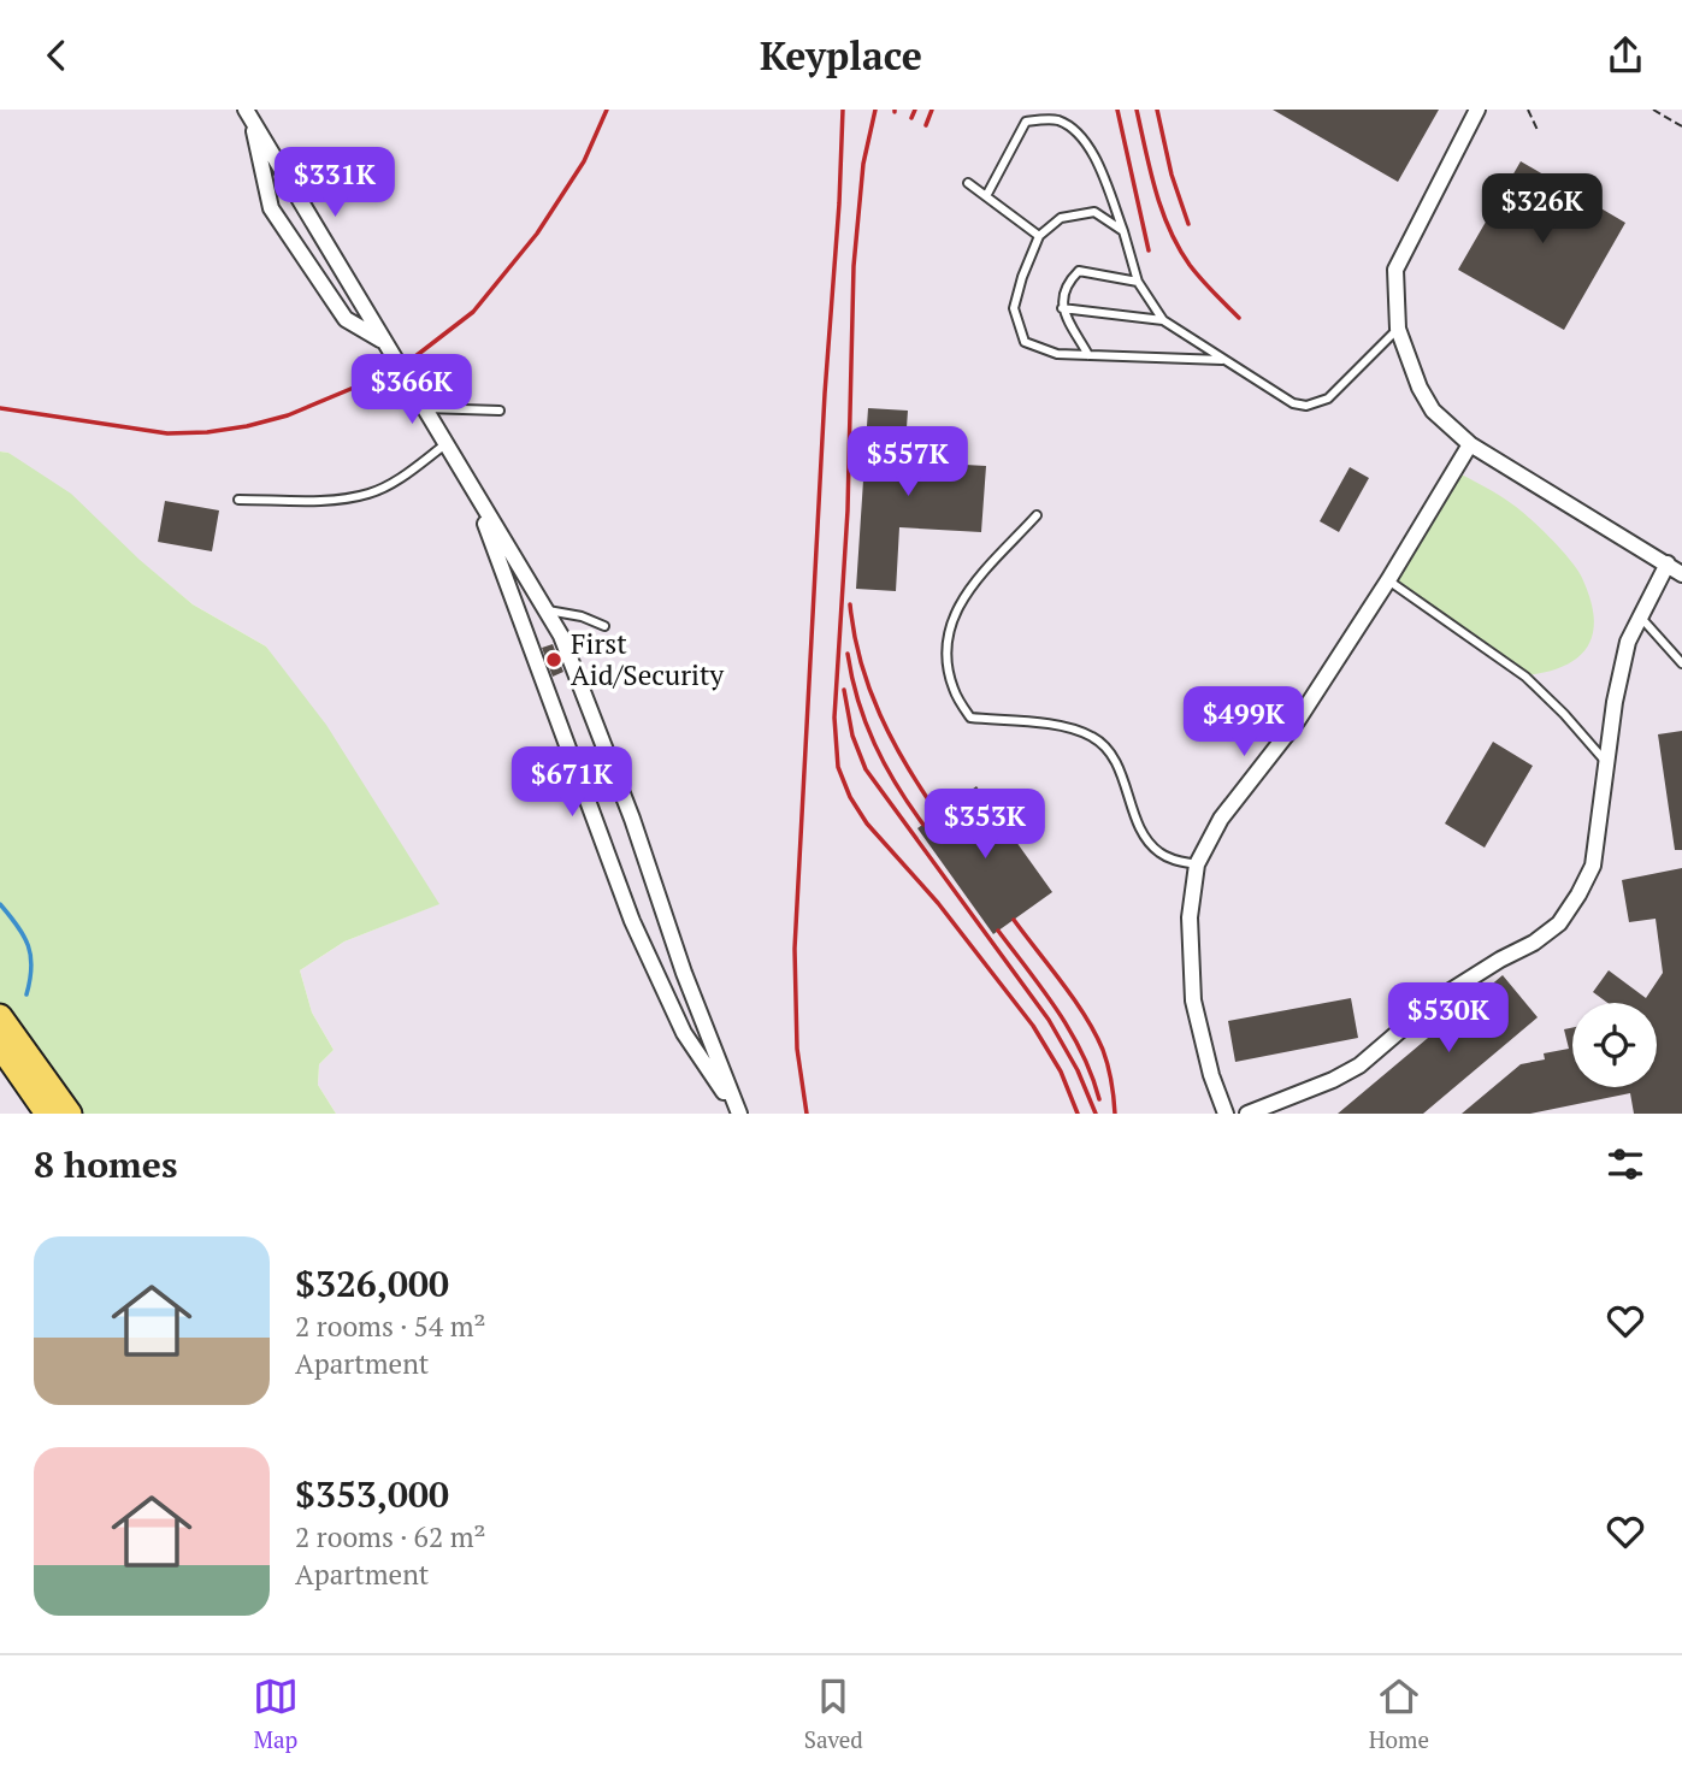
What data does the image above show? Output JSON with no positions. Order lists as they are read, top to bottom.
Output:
{
  "places": ["First Aid/Security"],
  "page": {
    "header": "Keyplace",
    "price": [
      "$331K",
      "$326K",
      "$366K",
      "$557K",
      "$499K",
      "$671K",
      "$353K",
      "$530K"
    ],
    "heading": "8 homes",
    "list": [
      {
        "name": "$326,000",
        "note": "2 rooms · 54 m² · Apartment"
      },
      {
        "name": "$353,000",
        "note": "2 rooms · 62 m² · Apartment"
      }
    ],
    "tabs": ["Map", "Saved", "Home"]
  }
}
